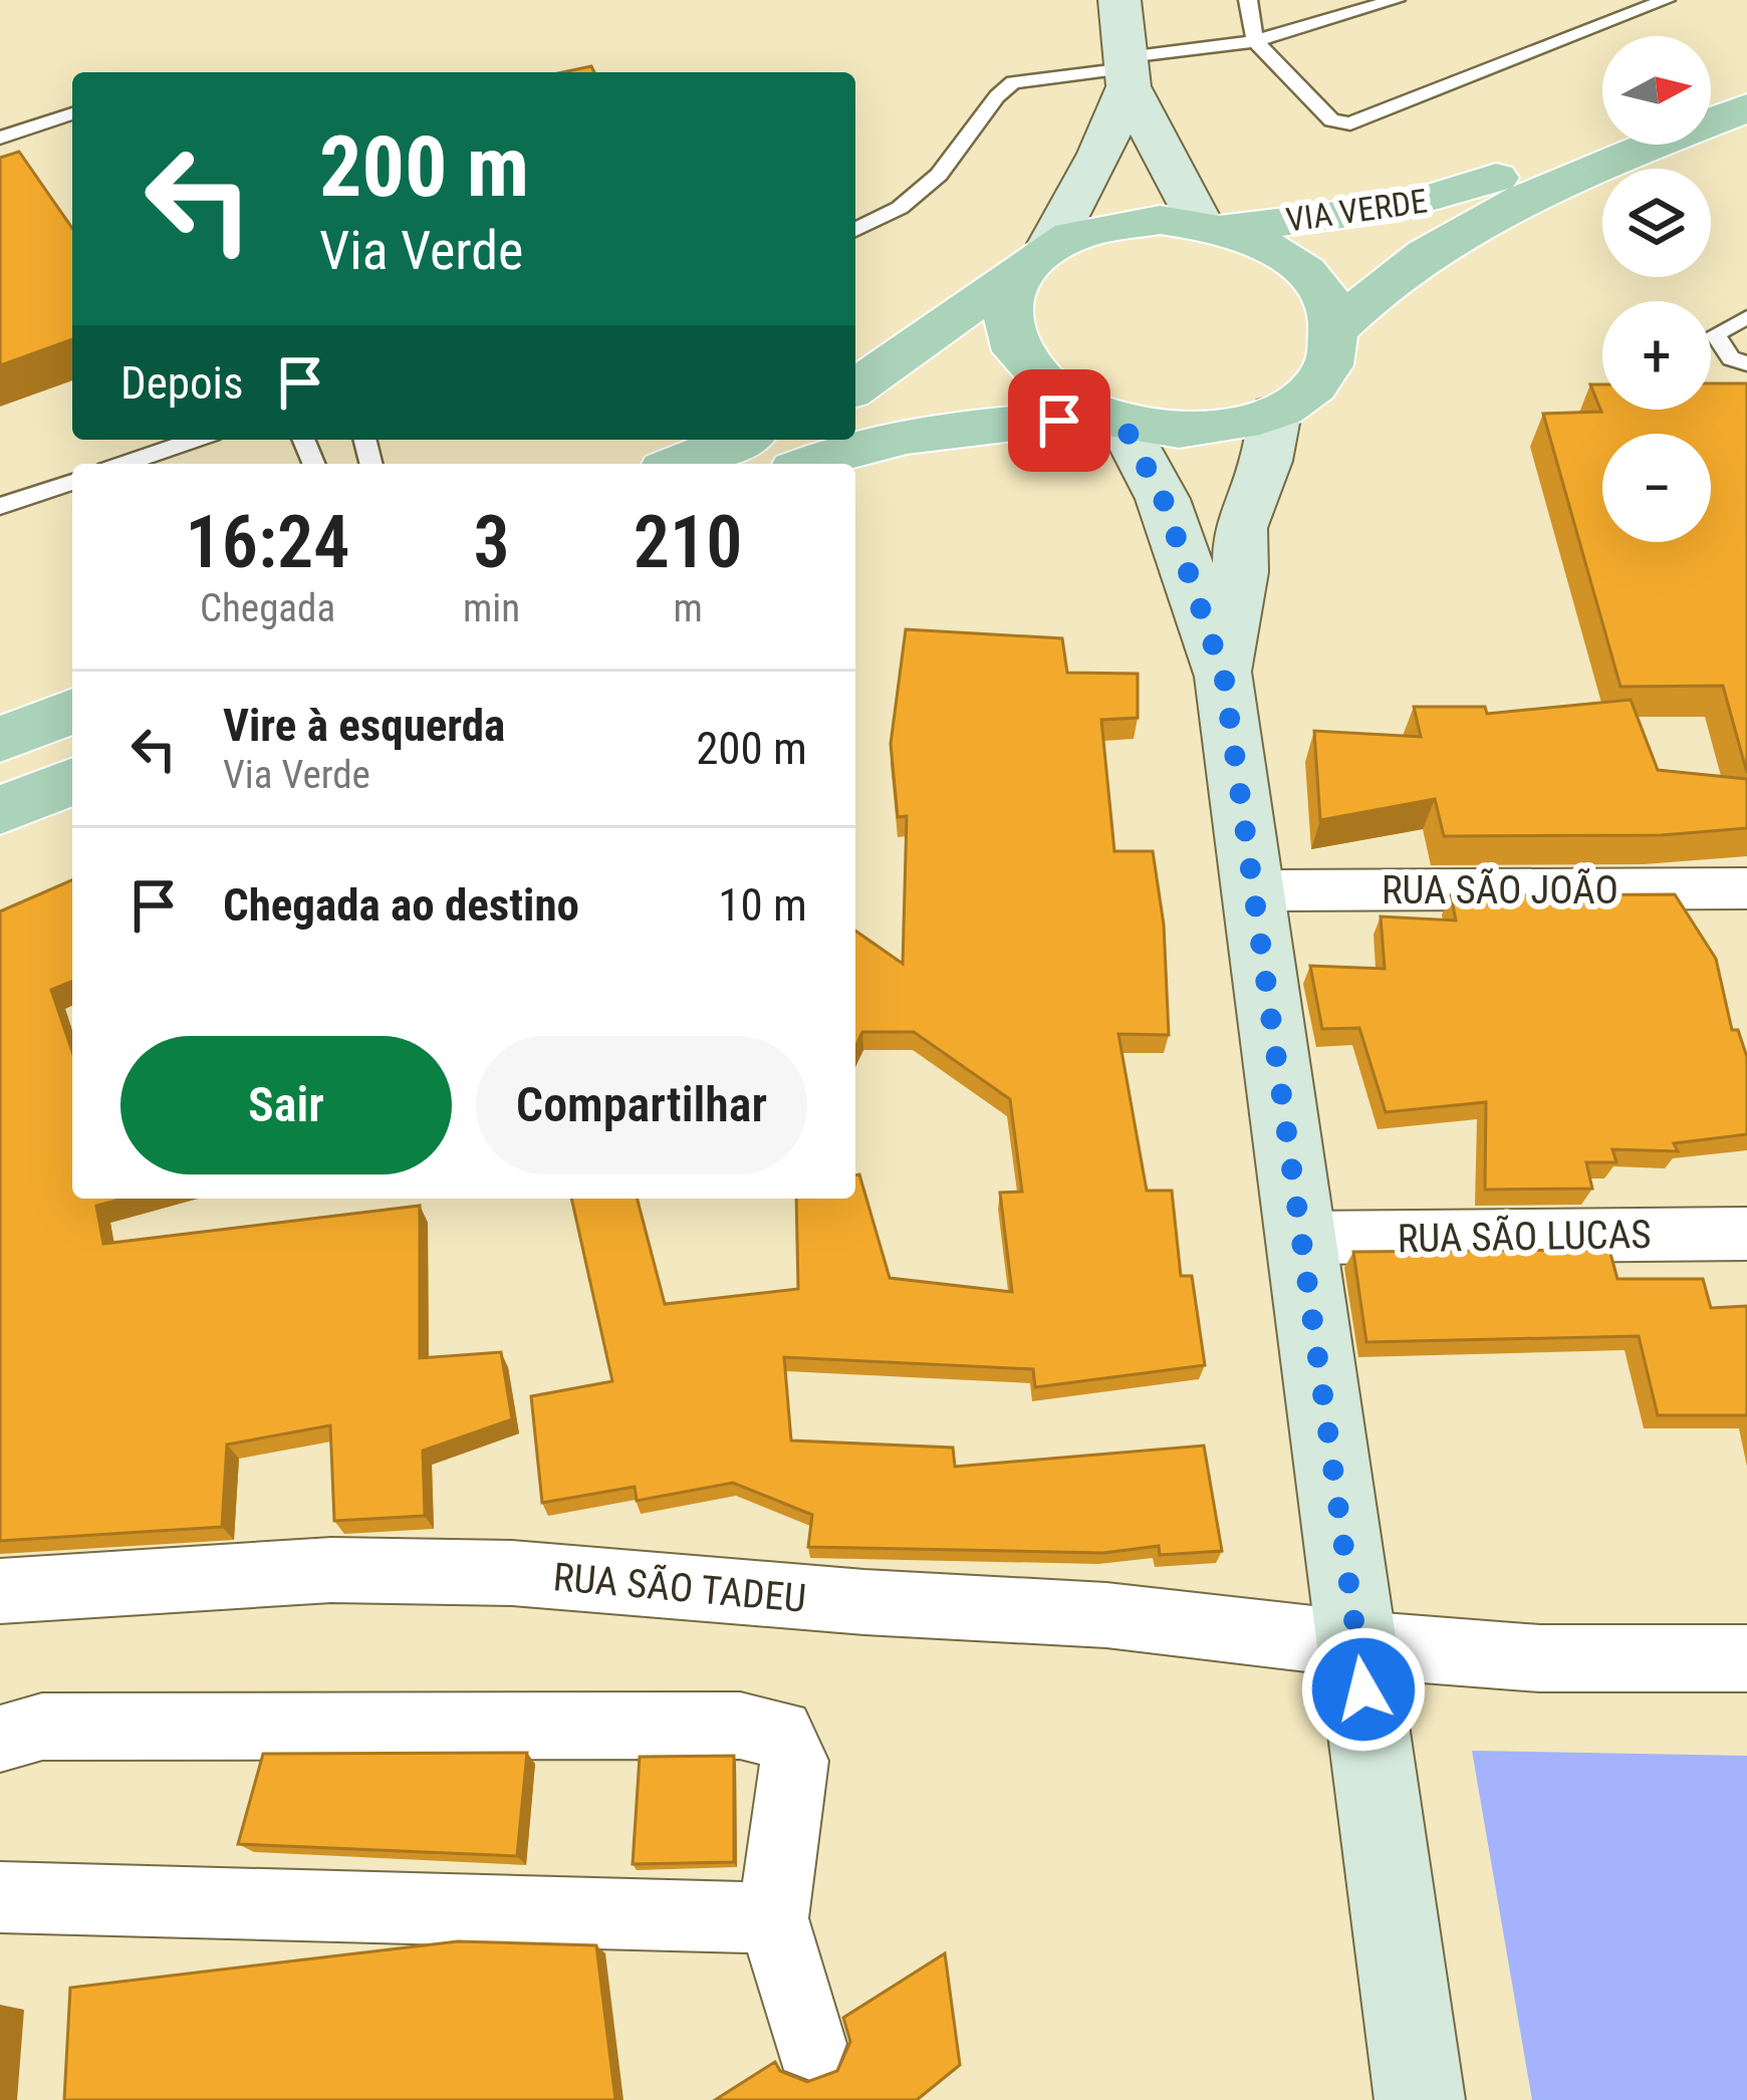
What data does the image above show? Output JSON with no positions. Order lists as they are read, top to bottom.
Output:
{
  "streets": {
    "main road": ["VIA VERDE"],
    "street": ["RUA SÃO JOÃO", "RUA SÃO LUCAS", "RUA SÃO TADEU"]
  },
  "north": "right",
  "page": {
    "map_buttons": ["+", "−"],
    "turn": ["200 m", "Via Verde"],
    "then": "Depois",
    "eta": [
      "16:24",
      "Chegada",
      "3",
      "min",
      "210",
      "m"
    ],
    "list": [
      {
        "name": "Vire à esquerda",
        "note": "Via Verde",
        "value": "200 m"
      },
      {
        "name": "Chegada ao destino",
        "value": "10 m"
      }
    ],
    "buttons": ["Sair", "Compartilhar"]
  }
}
